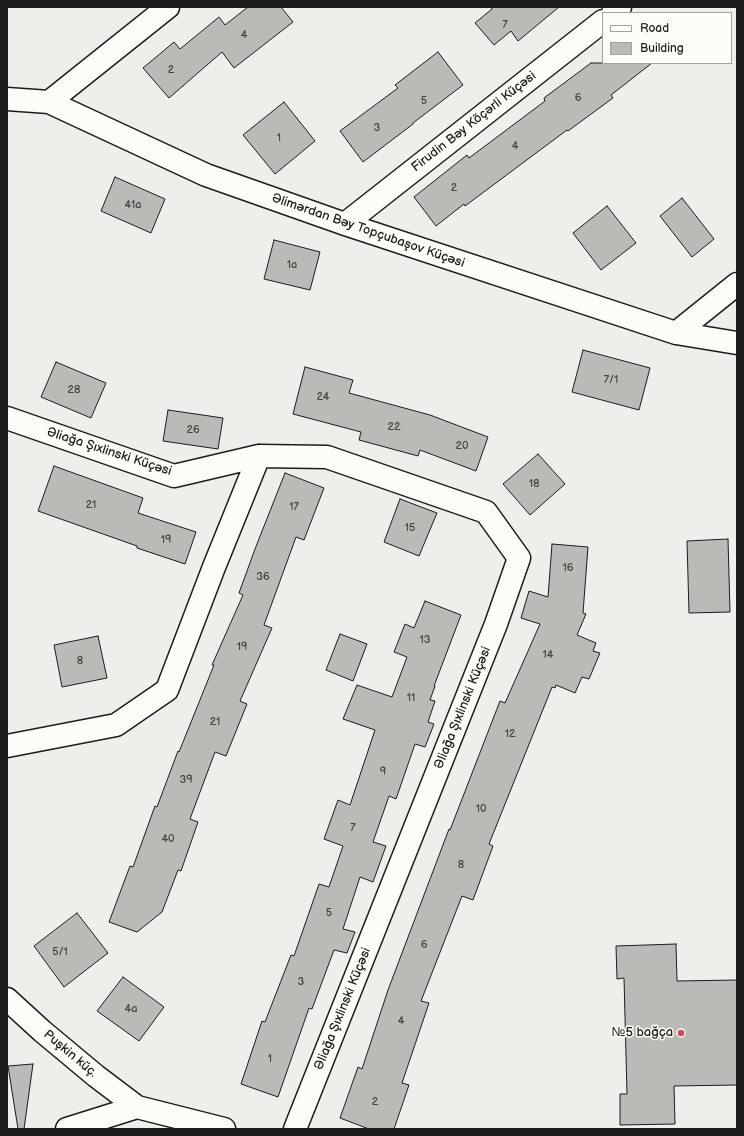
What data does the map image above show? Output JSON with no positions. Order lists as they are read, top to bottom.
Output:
{
  "streets": {
    "street": [
      "Firudin Bəy Köçərli Küçəsi",
      "Əlimərdan Bəy Topçubaşov Küçəsi",
      "Əliağa Şıxlinski Küçəsi",
      "Puşkin küç."
    ]
  },
  "crossings": [
    ["Firudin Bəy Köçərli Küçəsi", "Əlimərdan Bəy Topçubaşov Küçəsi"]
  ],
  "places": ["№5 bağça"],
  "house_numbers": [
    "7",
    "4",
    "2",
    "6",
    "5",
    "3",
    "1",
    "4",
    "2",
    "41a",
    "1a",
    "7/1",
    "28",
    "24",
    "22",
    "26",
    "20",
    "18",
    "21",
    "17",
    "15",
    "19",
    "16",
    "36",
    "13",
    "19",
    "14",
    "8",
    "11",
    "21",
    "12",
    "9",
    "39",
    "10",
    "7",
    "40",
    "8",
    "5",
    "6",
    "5/1",
    "3",
    "4a",
    "4",
    "1",
    "2"
  ],
  "legend": ["Road", "Building"]
}
